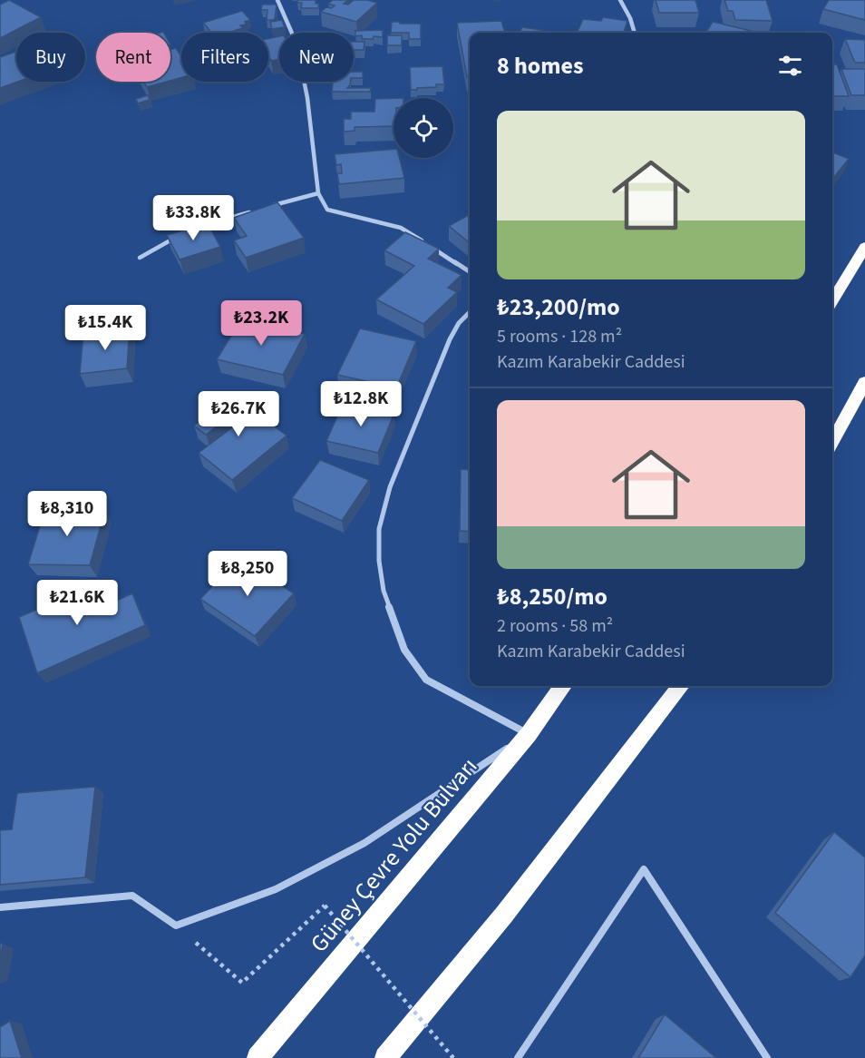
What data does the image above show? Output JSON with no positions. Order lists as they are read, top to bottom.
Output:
{
  "streets": {
    "highway": ["Güney Çevre Yolu Bulvarı"]
  },
  "page": {
    "chip": [
      "Buy",
      "Rent",
      "Filters",
      "New"
    ],
    "heading": "8 homes",
    "list": [
      {
        "name": "₺23,200/mo",
        "note": "5 rooms · 128 m² · Kazım Karabekir Caddesi"
      },
      {
        "name": "₺8,250/mo",
        "note": "2 rooms · 58 m² · Kazım Karabekir Caddesi"
      }
    ],
    "price": [
      "₺33.8K",
      "₺23.2K",
      "₺15.4K",
      "₺12.8K",
      "₺26.7K",
      "₺8,310",
      "₺8,250",
      "₺21.6K"
    ]
  }
}
